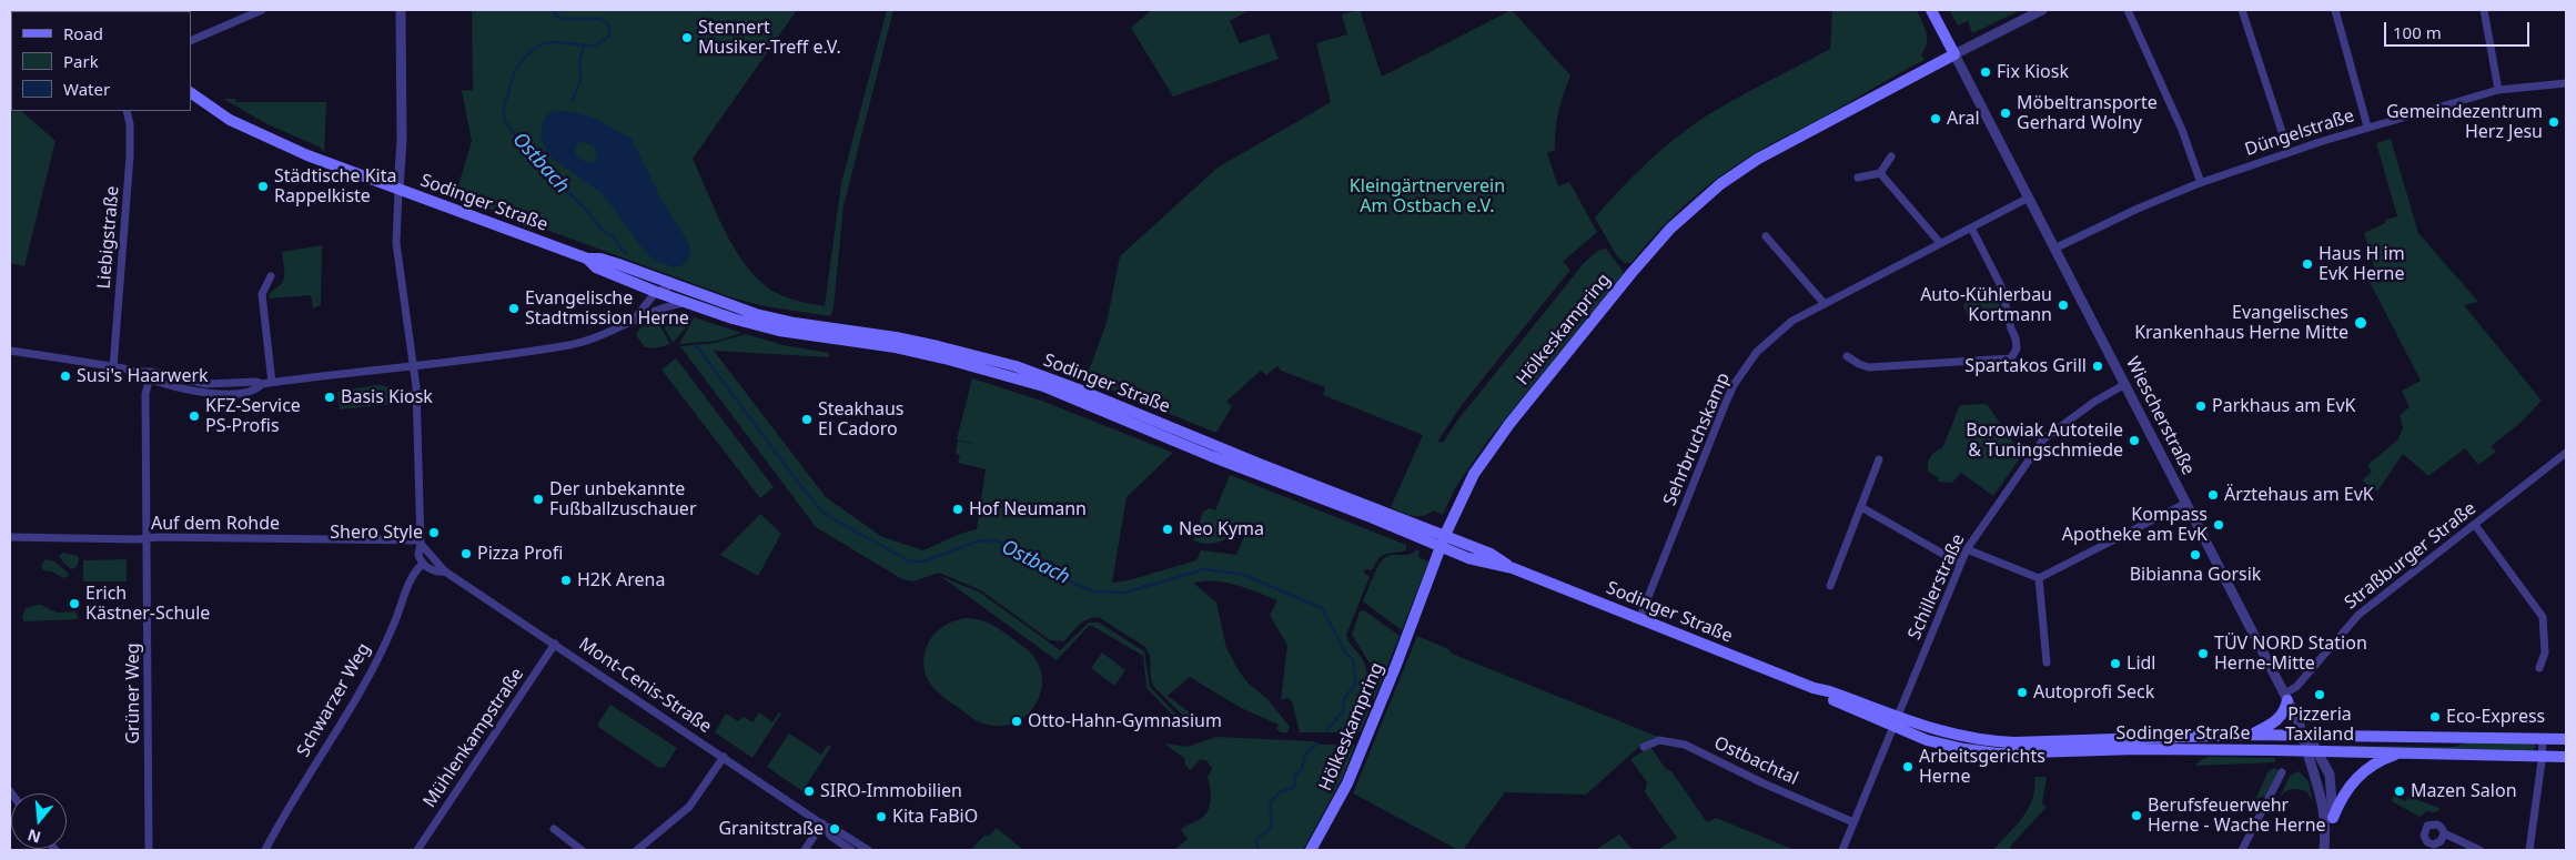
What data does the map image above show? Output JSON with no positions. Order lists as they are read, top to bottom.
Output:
{
  "streets": {
    "main road": ["Sodinger Straße", "Hölkeskampring", "Wiescherstraße"],
    "street": [
      "Düngelstraße",
      "Liebigstraße",
      "Sehrbruchskamp",
      "Auf dem Rohde",
      "Straßburger Straße",
      "Schillerstraße",
      "Mont-Cenis-Straße",
      "Grüner Weg",
      "Schwarzer Weg",
      "Mühlenkampstraße",
      "Ostbachtal"
    ]
  },
  "crossings": [
    ["Düngelstraße", "Wiescherstraße"],
    ["Sodinger Straße", "Hölkeskampring"],
    ["Sodinger Straße", "Wiescherstraße"],
    ["Sodinger Straße", "Sehrbruchskamp"],
    ["Sodinger Straße", "Schillerstraße"],
    ["Hölkeskampring", "Wiescherstraße"],
    ["Wiescherstraße", "Sehrbruchskamp"],
    ["Wiescherstraße", "Straßburger Straße"],
    ["Wiescherstraße", "Schillerstraße"],
    ["Auf dem Rohde", "Mont-Cenis-Straße"],
    ["Auf dem Rohde", "Grüner Weg"],
    ["Schillerstraße", "Ostbachtal"],
    ["Mont-Cenis-Straße", "Schwarzer Weg"],
    ["Mont-Cenis-Straße", "Mühlenkampstraße"]
  ],
  "water": ["Ostbach"],
  "parks": ["Kleingärtnerverein Am Ostbach e.V."],
  "places": [
    "Stennert Musiker-Treff e.V.",
    "Fix Kiosk",
    "Möbeltransporte Gerhard Wolny",
    "Aral",
    "Gemeindezentrum Herz Jesu",
    "Städtische Kita Rappelkiste",
    "Haus H im EvK Herne",
    "Auto-Kühlerbau Kortmann",
    "Evangelische Stadtmission Herne",
    "Evangelisches Krankenhaus Herne Mitte",
    "Spartakos Grill",
    "Susi's Haarwerk",
    "Basis Kiosk",
    "Parkhaus am EvK",
    "KFZ-Service PS-Profis",
    "Steakhaus El Cadoro",
    "Borowiak Autoteile & Tuningschmiede",
    "Ärztehaus am EvK",
    "Der unbekannte Fußballzuschauer",
    "Hof Neumann",
    "Kompass Apotheke am EvK",
    "Neo Kyma",
    "Shero Style",
    "Pizza Profi",
    "Bibianna Gorsik",
    "H2K Arena",
    "Erich Kästner-Schule",
    "TÜV NORD Station Herne-Mitte",
    "Lidl",
    "Autoprofi Seck",
    "Pizzeria Taxiland",
    "Eco-Express",
    "Otto-Hahn-Gymnasium",
    "Arbeitsgerichts Herne",
    "SIRO-Immobilien",
    "Mazen Salon",
    "Berufsfeuerwehr Herne - Wache Herne",
    "Kita FaBiO",
    "Granitstraße"
  ],
  "legend": ["Road", "Park", "Water"],
  "scale_bar": "100 m",
  "north": "bottom"
}
